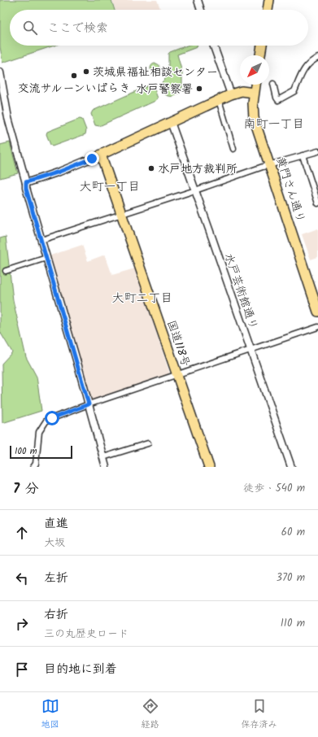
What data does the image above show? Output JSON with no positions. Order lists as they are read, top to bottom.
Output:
{
  "streets": {
    "highway": ["黄門さん通り", "国道118号"],
    "street": ["水戸芸術館通り"]
  },
  "districts": ["南町一丁目", "大町一丁目", "大町二丁目"],
  "places": [
    "茨城県福祉相談センター",
    "交流サルーンいばらき",
    "水戸警察署",
    "水戸地方裁判所"
  ],
  "scale_bar": "100 m",
  "north": "bottom left",
  "page": {
    "search": "ここで検索",
    "scale": "100 m",
    "heading": ["7 分", "徒歩 · 540 m"],
    "list": [
      ["直進", "大坂", "60 m"],
      ["左折", "370 m"],
      ["右折", "三の丸歴史ロード", "110 m"],
      "目的地に到着"
    ],
    "nav": ["地図", "経路", "保存済み"]
  }
}
